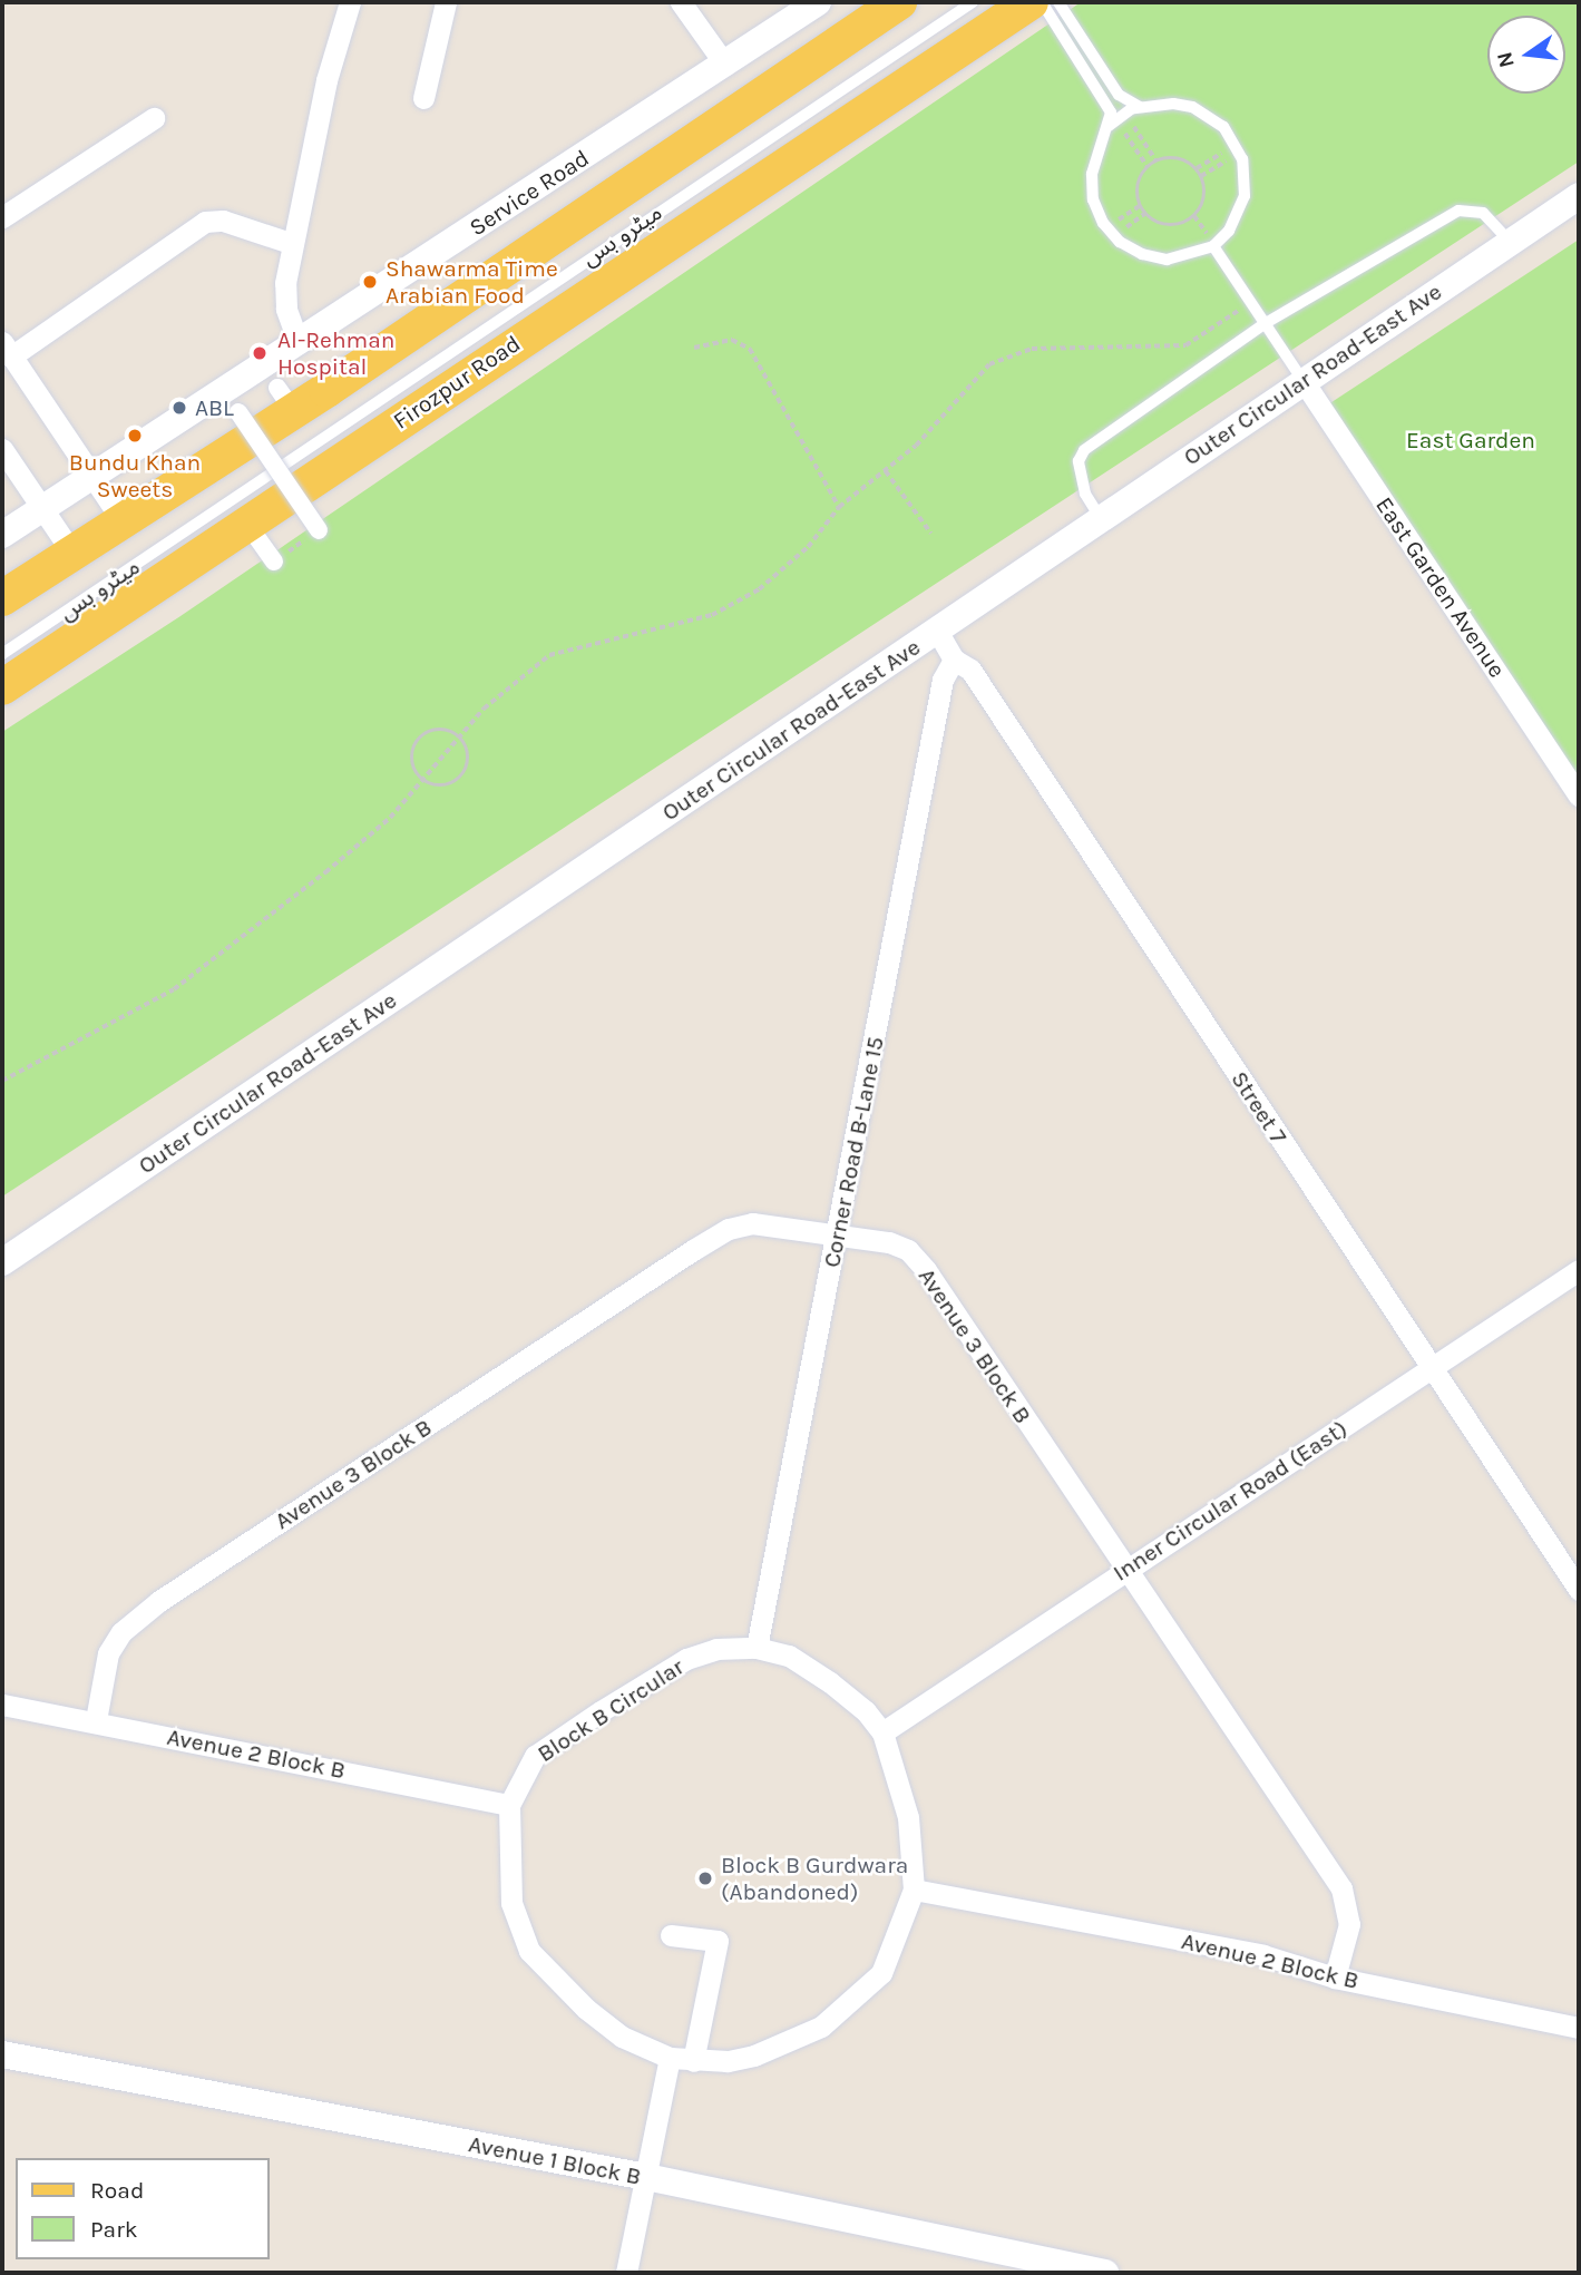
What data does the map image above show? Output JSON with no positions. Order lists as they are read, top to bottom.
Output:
{
  "streets": {
    "main road": ["Firozpur Road"],
    "street": [
      "Service Road",
      "Outer Circular Road-East Ave",
      "East Garden Avenue",
      "Street 7",
      "Corner Road B-Lane 15",
      "Avenue 3 Block B",
      "Inner Circular Road (East)",
      "Block B Circular",
      "Avenue 2 Block B",
      "Avenue 1 Block B"
    ],
    "lane": ["میٹرو بس"]
  },
  "crossings": [
    ["Outer Circular Road-East Ave", "East Garden Avenue"],
    ["Outer Circular Road-East Ave", "Street 7"],
    ["Street 7", "Corner Road B-Lane 15"],
    ["Street 7", "Inner Circular Road (East)"],
    ["Corner Road B-Lane 15", "Avenue 3 Block B"],
    ["Corner Road B-Lane 15", "Block B Circular"],
    ["Avenue 3 Block B", "Inner Circular Road (East)"],
    ["Avenue 3 Block B", "Avenue 2 Block B"],
    ["Inner Circular Road (East)", "Block B Circular"],
    ["Block B Circular", "Avenue 2 Block B"]
  ],
  "parks": ["East Garden"],
  "places": [
    "Shawarma Time Arabian Food",
    "Al-Rehman Hospital",
    "ABL",
    "Bundu Khan Sweets",
    "Block B Gurdwara (Abandoned)"
  ],
  "legend": ["Road", "Park"],
  "north": "left"
}
